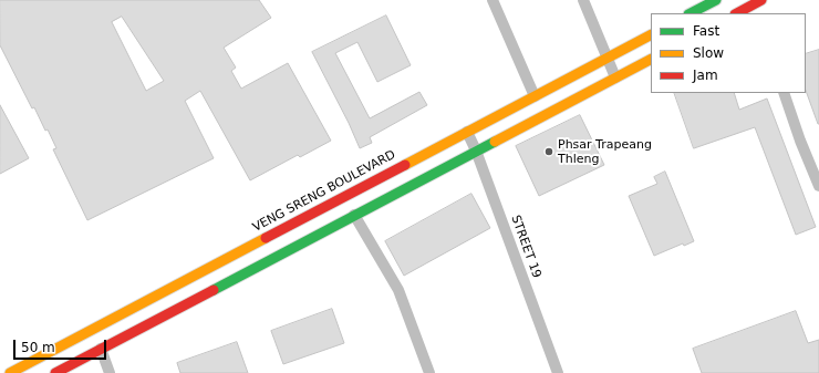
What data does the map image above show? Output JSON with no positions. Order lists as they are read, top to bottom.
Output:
{
  "streets": {
    "main road": ["VENG SRENG BOULEVARD"],
    "street": ["STREET 19"]
  },
  "crossings": [
    ["VENG SRENG BOULEVARD", "STREET 19"]
  ],
  "places": ["Phsar Trapeang Thleng"],
  "legend": ["Fast", "Slow", "Jam"],
  "scale_bar": "50 m"
}
